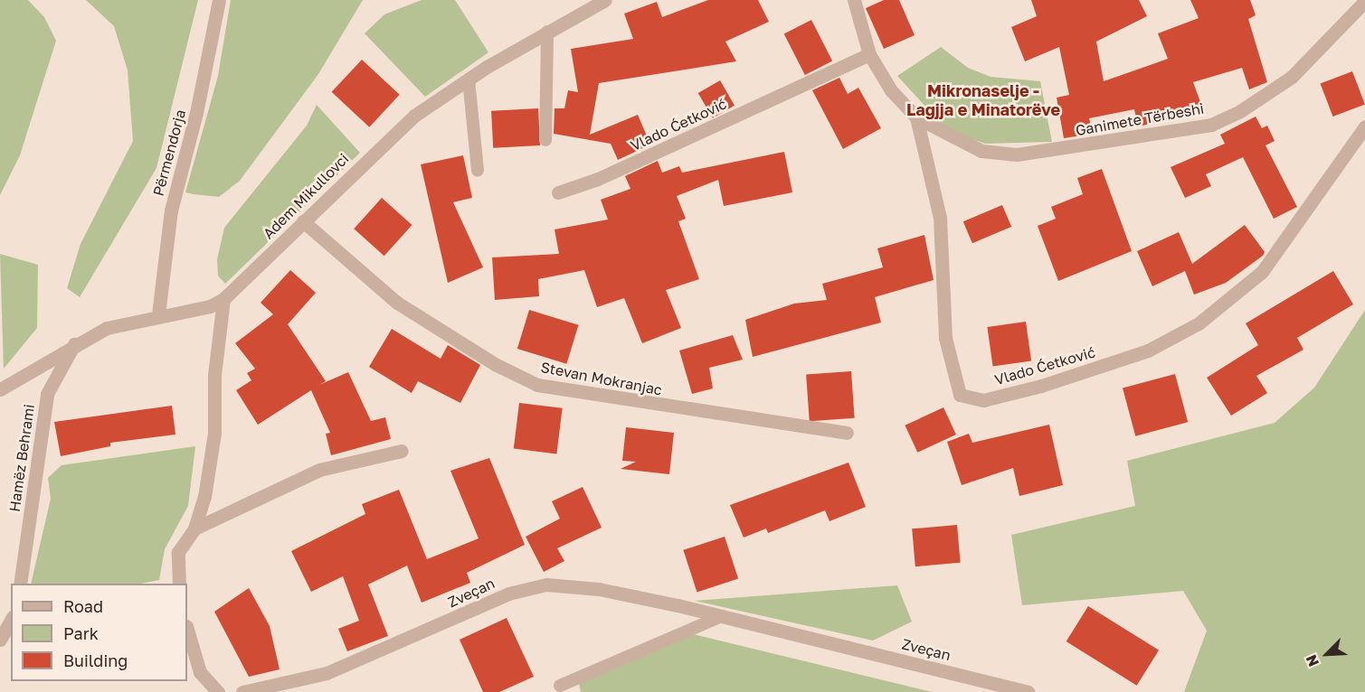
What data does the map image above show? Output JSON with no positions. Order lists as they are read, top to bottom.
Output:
{
  "streets": {
    "street": [
      "Ganimete Tërbeshi",
      "Vlado Ćetković",
      "Përmendorja",
      "Adem Mikullovci",
      "Stevan Mokranjac",
      "Hamëz Behrami",
      "Zveçan"
    ]
  },
  "crossings": [
    ["Ganimete Tërbeshi", "Vlado Ćetković"],
    ["Përmendorja", "Adem Mikullovci"],
    ["Adem Mikullovci", "Stevan Mokranjac"],
    ["Adem Mikullovci", "Hamëz Behrami"]
  ],
  "districts": ["Mikronaselje - Lagjja e Minatorëve"],
  "legend": ["Road", "Park", "Building"],
  "north": "bottom left"
}
